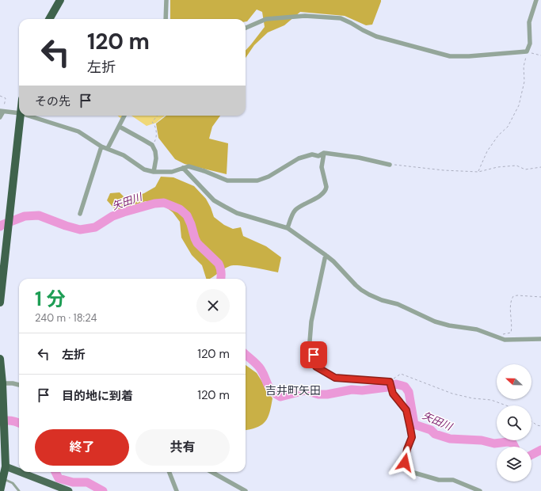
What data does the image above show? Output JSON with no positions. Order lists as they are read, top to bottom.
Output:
{
  "districts": ["吉井町矢田"],
  "water": ["矢田川"],
  "north": "left",
  "page": {
    "turn": ["120 m", "左折"],
    "then": "その先",
    "heading": ["1 分", "240 m · 18:24"],
    "list": [
      {
        "name": "左折",
        "value": "120 m"
      },
      {
        "name": "目的地に到着",
        "value": "120 m"
      }
    ],
    "buttons": ["終了", "共有"]
  }
}
